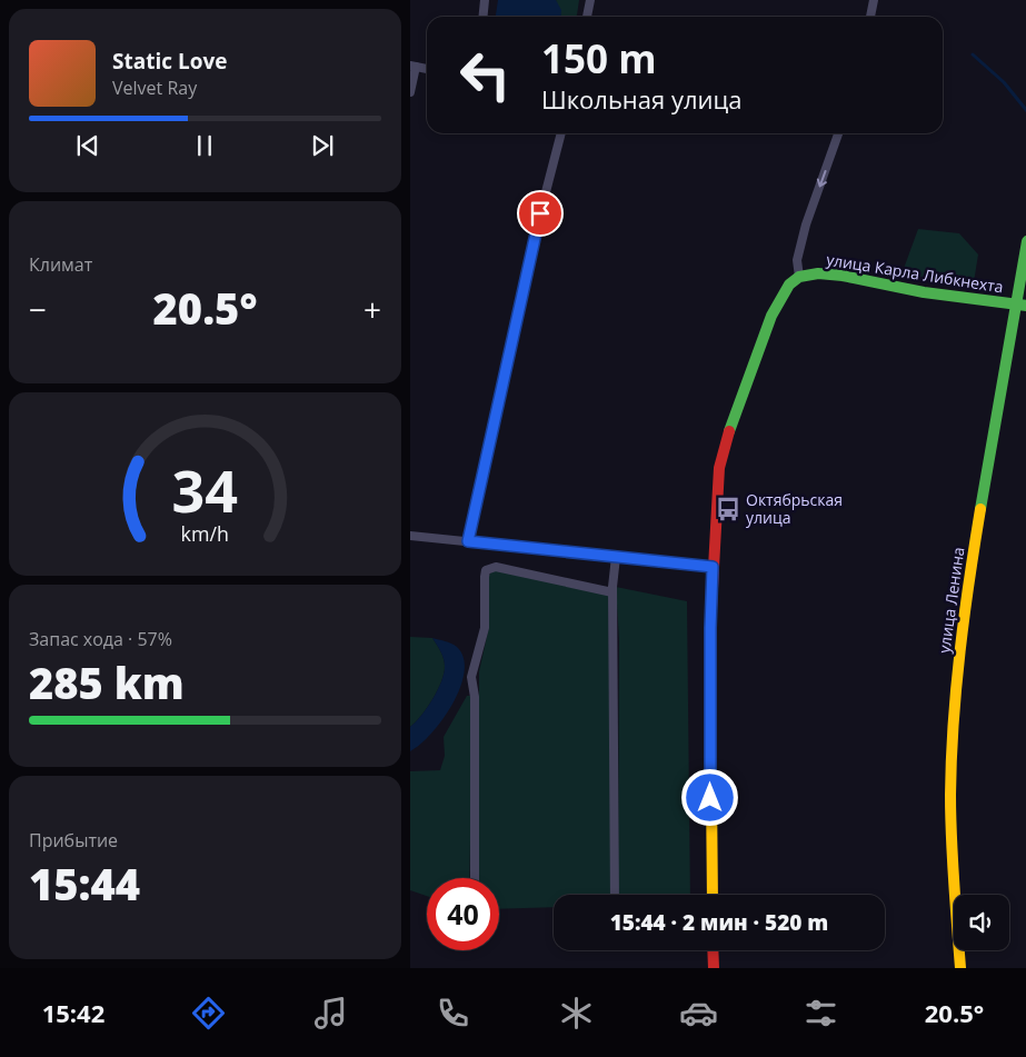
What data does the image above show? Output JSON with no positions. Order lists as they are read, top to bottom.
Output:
{
  "streets": {
    "street": ["улица Карла Либкнехта", "улица Ленина"]
  },
  "crossings": [
    ["улица Карла Либкнехта", "улица Ленина"]
  ],
  "places": {
    "bus stop": ["Октябрьская улица"]
  },
  "page": {
    "turn": ["150 m", "Школьная улица"],
    "song": ["Static Love", "Velvet Ray"],
    "tile": [
      "Климат",
      ["Запас хода · 57%", "285 km"],
      ["Прибытие", "15:44"]
    ],
    "heat": ["−", "20.5°", "+"],
    "limit": "40",
    "trip": "15:44 · 2 мин · 520 m",
    "tabs": ["15:42", "20.5°"],
    "gauge": ["34", "km/h"]
  }
}
